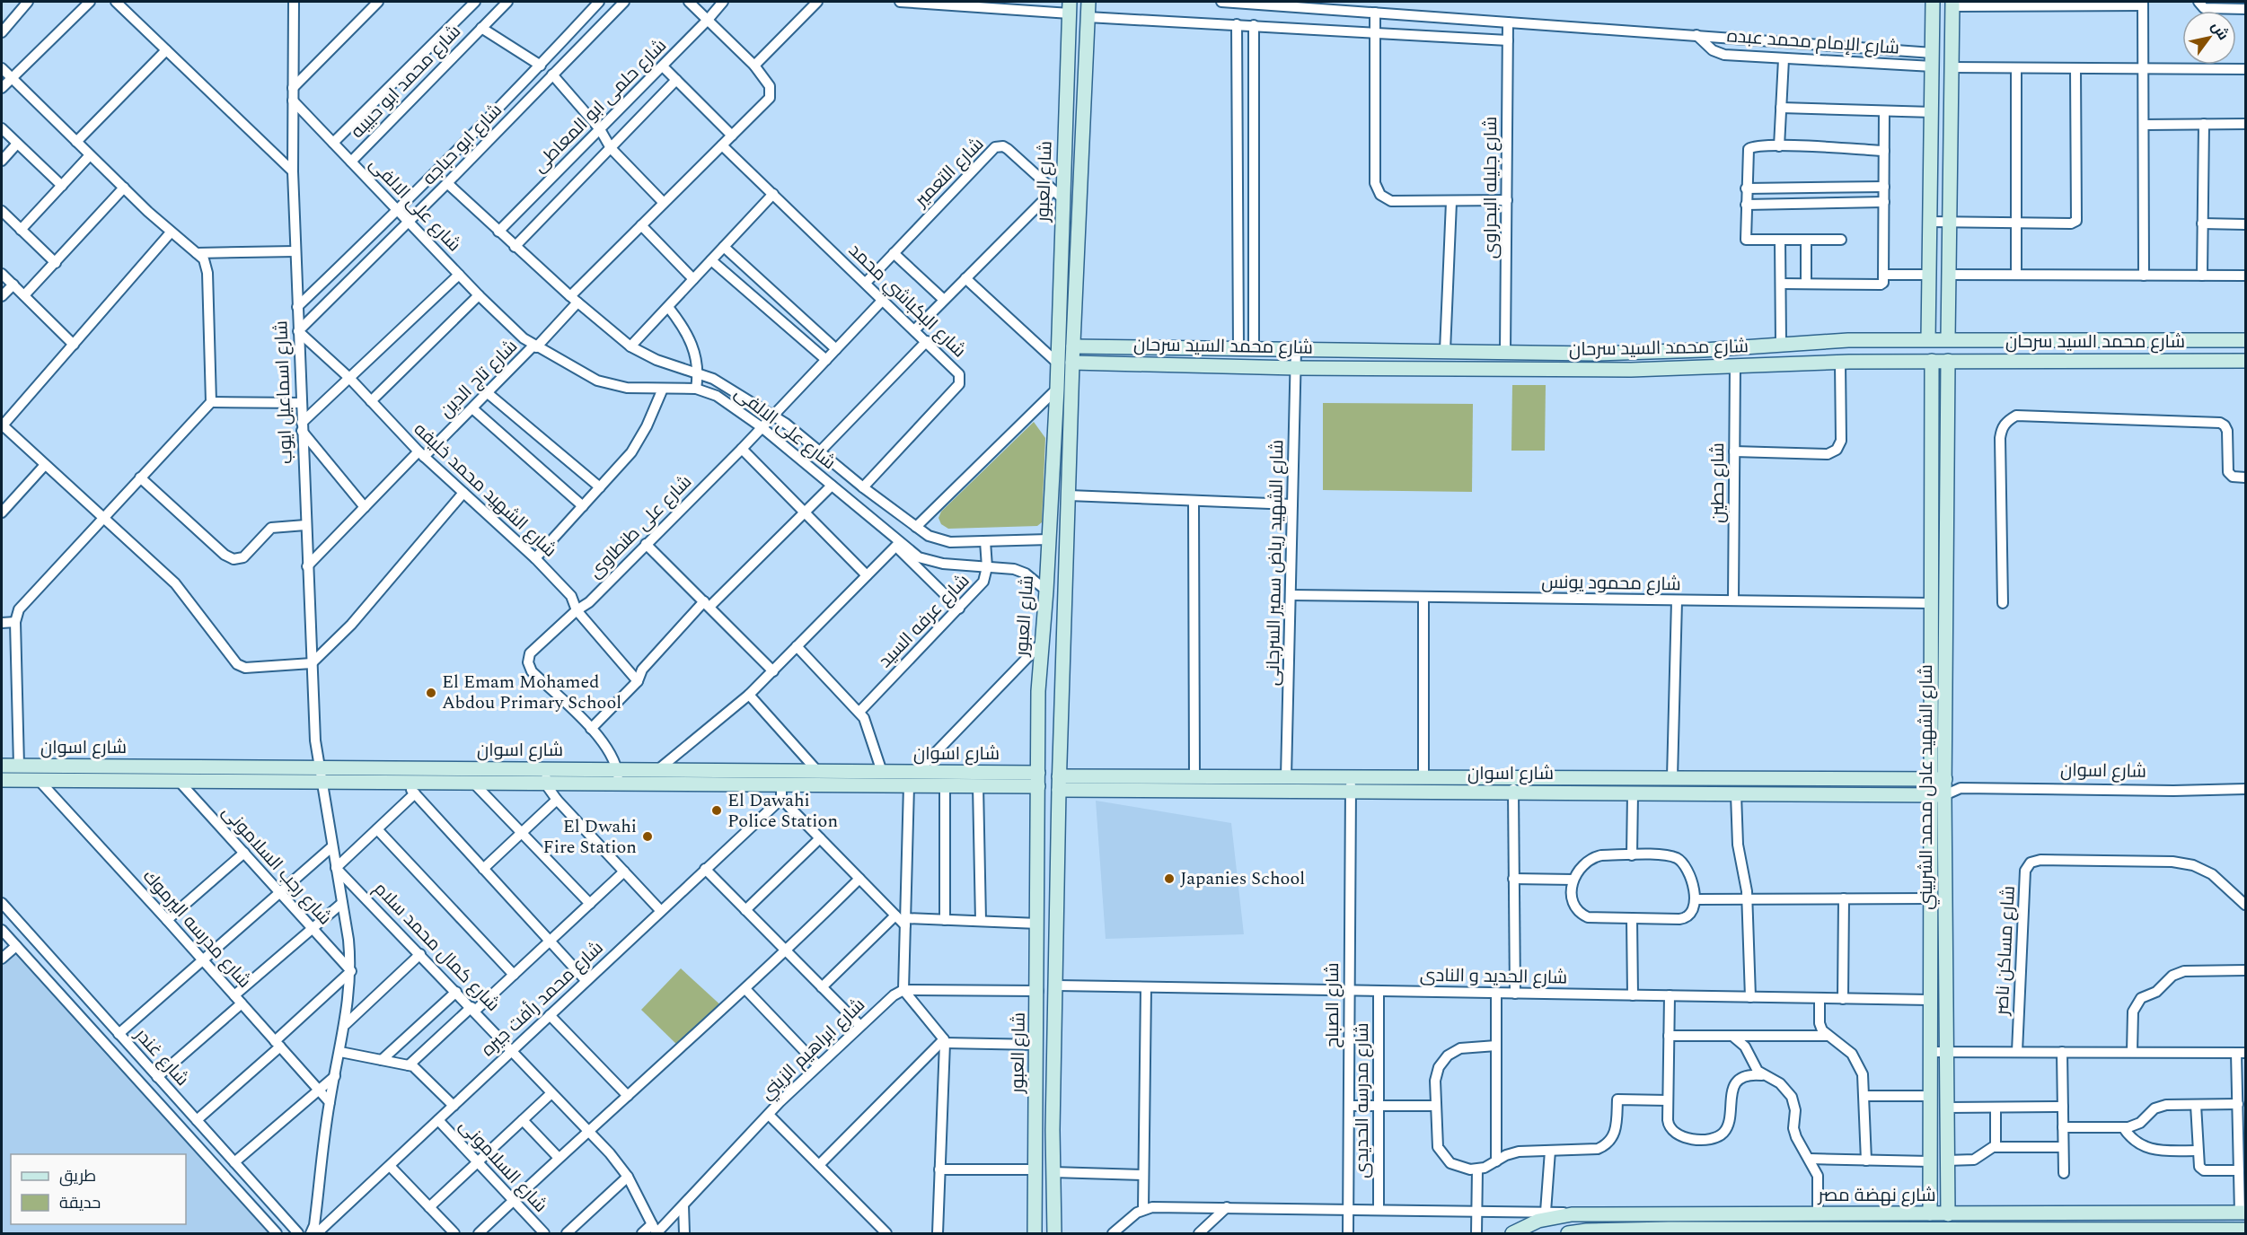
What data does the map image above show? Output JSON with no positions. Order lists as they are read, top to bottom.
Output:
{
  "streets": {
    "street": [
      "شارع الإمام محمد عبده",
      "شارع محمد ابو حبيبه",
      "شارع حلمى ابو المعاطى",
      "شارع ابو حباجه",
      "شارع التعمير",
      "شارع العبور",
      "شارع جليله البحراوى",
      "شارع على الالفى",
      "شارع البكباشي محمد",
      "شارع محمد السيد سرحان",
      "شارع تاج الدين",
      "شارع اسماعيل ايوب",
      "شارع حطين",
      "شارع الشهيد محمد خليفه",
      "شارع على طنطاوى",
      "شارع الشهيد رياض سمير السرجانى",
      "شارع محمود يونس",
      "شارع عرفه السيد",
      "شارع اسوان",
      "شارع الشهيد عادل محمد الشربيني",
      "شارع رجب السلامونى",
      "شارع مدرسه اليرموك",
      "شارع كمال محمد سلام",
      "شارع مساكن ناصر",
      "شارع الحديد و النادى",
      "شارع محمد رأفت جيره",
      "شارع الصباح",
      "شارع ابراهيم الزيني",
      "شارع غندر",
      "شارع مدرسه الحديدى",
      "شارع السلامونى",
      "شارع نهضة مصر"
    ]
  },
  "crossings": [
    ["شارع الإمام محمد عبده", "شارع جليله البحراوى"],
    ["شارع محمد ابو حبيبه", "شارع على الالفى"],
    ["شارع حلمى ابو المعاطى", "شارع على الالفى"],
    ["شارع حلمى ابو المعاطى", "شارع تاج الدين"],
    ["شارع ابو حباجه", "شارع على الالفى"],
    ["شارع ابو حباجه", "شارع اسماعيل ايوب"],
    ["شارع ابو حباجه", "شارع الشهيد محمد خليفه"],
    ["شارع التعمير", "شارع العبور"],
    ["شارع التعمير", "شارع البكباشي محمد"],
    ["شارع العبور", "شارع على الالفى"],
    ["شارع العبور", "شارع محمد السيد سرحان"],
    ["شارع العبور", "شارع اسوان"],
    ["شارع العبور", "شارع الحديد و النادى"],
    ["شارع جليله البحراوى", "شارع محمد السيد سرحان"],
    ["شارع على الالفى", "شارع البكباشي محمد"],
    ["شارع على الالفى", "شارع تاج الدين"],
    ["شارع على الالفى", "شارع اسماعيل ايوب"],
    ["شارع على الالفى", "شارع على طنطاوى"],
    ["شارع على الالفى", "شارع عرفه السيد"],
    ["شارع البكباشي محمد", "شارع تاج الدين"],
    ["شارع البكباشي محمد", "شارع على طنطاوى"],
    ["شارع محمد السيد سرحان", "شارع حطين"],
    ["شارع محمد السيد سرحان", "شارع الشهيد رياض سمير السرجانى"],
    ["شارع محمد السيد سرحان", "شارع الشهيد عادل محمد الشربيني"],
    ["شارع تاج الدين", "شارع اسماعيل ايوب"],
    ["شارع تاج الدين", "شارع الشهيد محمد خليفه"],
    ["شارع اسماعيل ايوب", "شارع الشهيد محمد خليفه"],
    ["شارع اسماعيل ايوب", "شارع اسوان"],
    ["شارع اسماعيل ايوب", "شارع رجب السلامونى"],
    ["شارع اسماعيل ايوب", "شارع مدرسه اليرموك"],
    ["شارع اسماعيل ايوب", "شارع كمال محمد سلام"],
    ["شارع حطين", "شارع محمود يونس"],
    ["شارع الشهيد محمد خليفه", "شارع على طنطاوى"],
    ["شارع على طنطاوى", "شارع اسوان"],
    ["شارع الشهيد رياض سمير السرجانى", "شارع محمود يونس"],
    ["شارع الشهيد رياض سمير السرجانى", "شارع اسوان"],
    ["شارع محمود يونس", "شارع الشهيد عادل محمد الشربيني"],
    ["شارع اسوان", "شارع الشهيد عادل محمد الشربيني"],
    ["شارع اسوان", "شارع رجب السلامونى"],
    ["شارع اسوان", "شارع مدرسه اليرموك"],
    ["شارع اسوان", "شارع الصباح"],
    ["شارع الشهيد عادل محمد الشربيني", "شارع الحديد و النادى"],
    ["شارع الشهيد عادل محمد الشربيني", "شارع نهضة مصر"],
    ["شارع كمال محمد سلام", "شارع محمد رأفت جيره"],
    ["شارع كمال محمد سلام", "شارع ابراهيم الزيني"],
    ["شارع الحديد و النادى", "شارع الصباح"],
    ["شارع الحديد و النادى", "شارع مدرسه الحديدى"],
    ["شارع محمد رأفت جيره", "شارع السلامونى"]
  ],
  "places": [
    "El Emam Mohamed Abdou Primary School",
    "El Dawahi Police Station",
    "El Dwahi Fire Station",
    "Japanies School"
  ],
  "legend": ["طريق", "حديقة"],
  "north": "top right"
}
